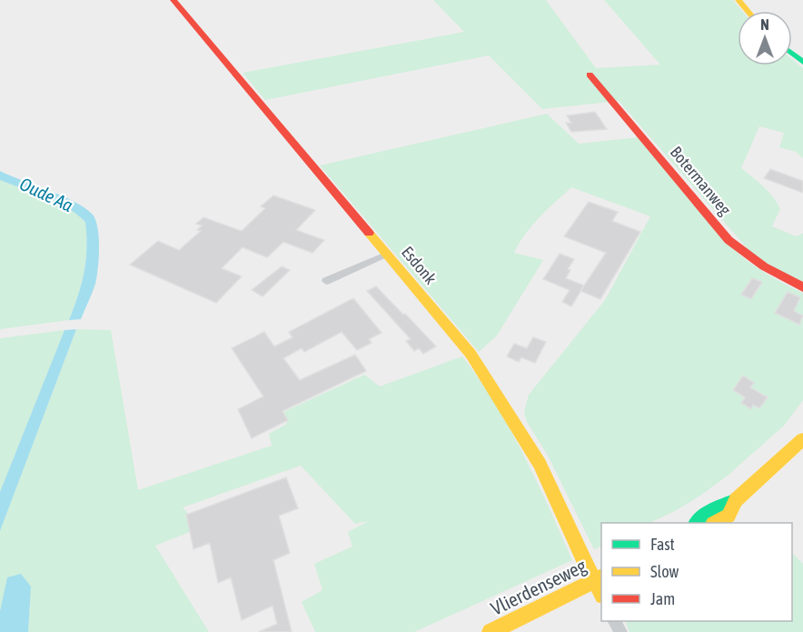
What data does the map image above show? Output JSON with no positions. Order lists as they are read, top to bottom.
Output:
{
  "streets": {
    "street": ["Botermanweg", "Esdonk", "Vlierdenseweg"]
  },
  "crossings": [
    ["Esdonk", "Vlierdenseweg"]
  ],
  "water": ["Oude Aa"],
  "legend": ["Fast", "Slow", "Jam"],
  "north": "top"
}
